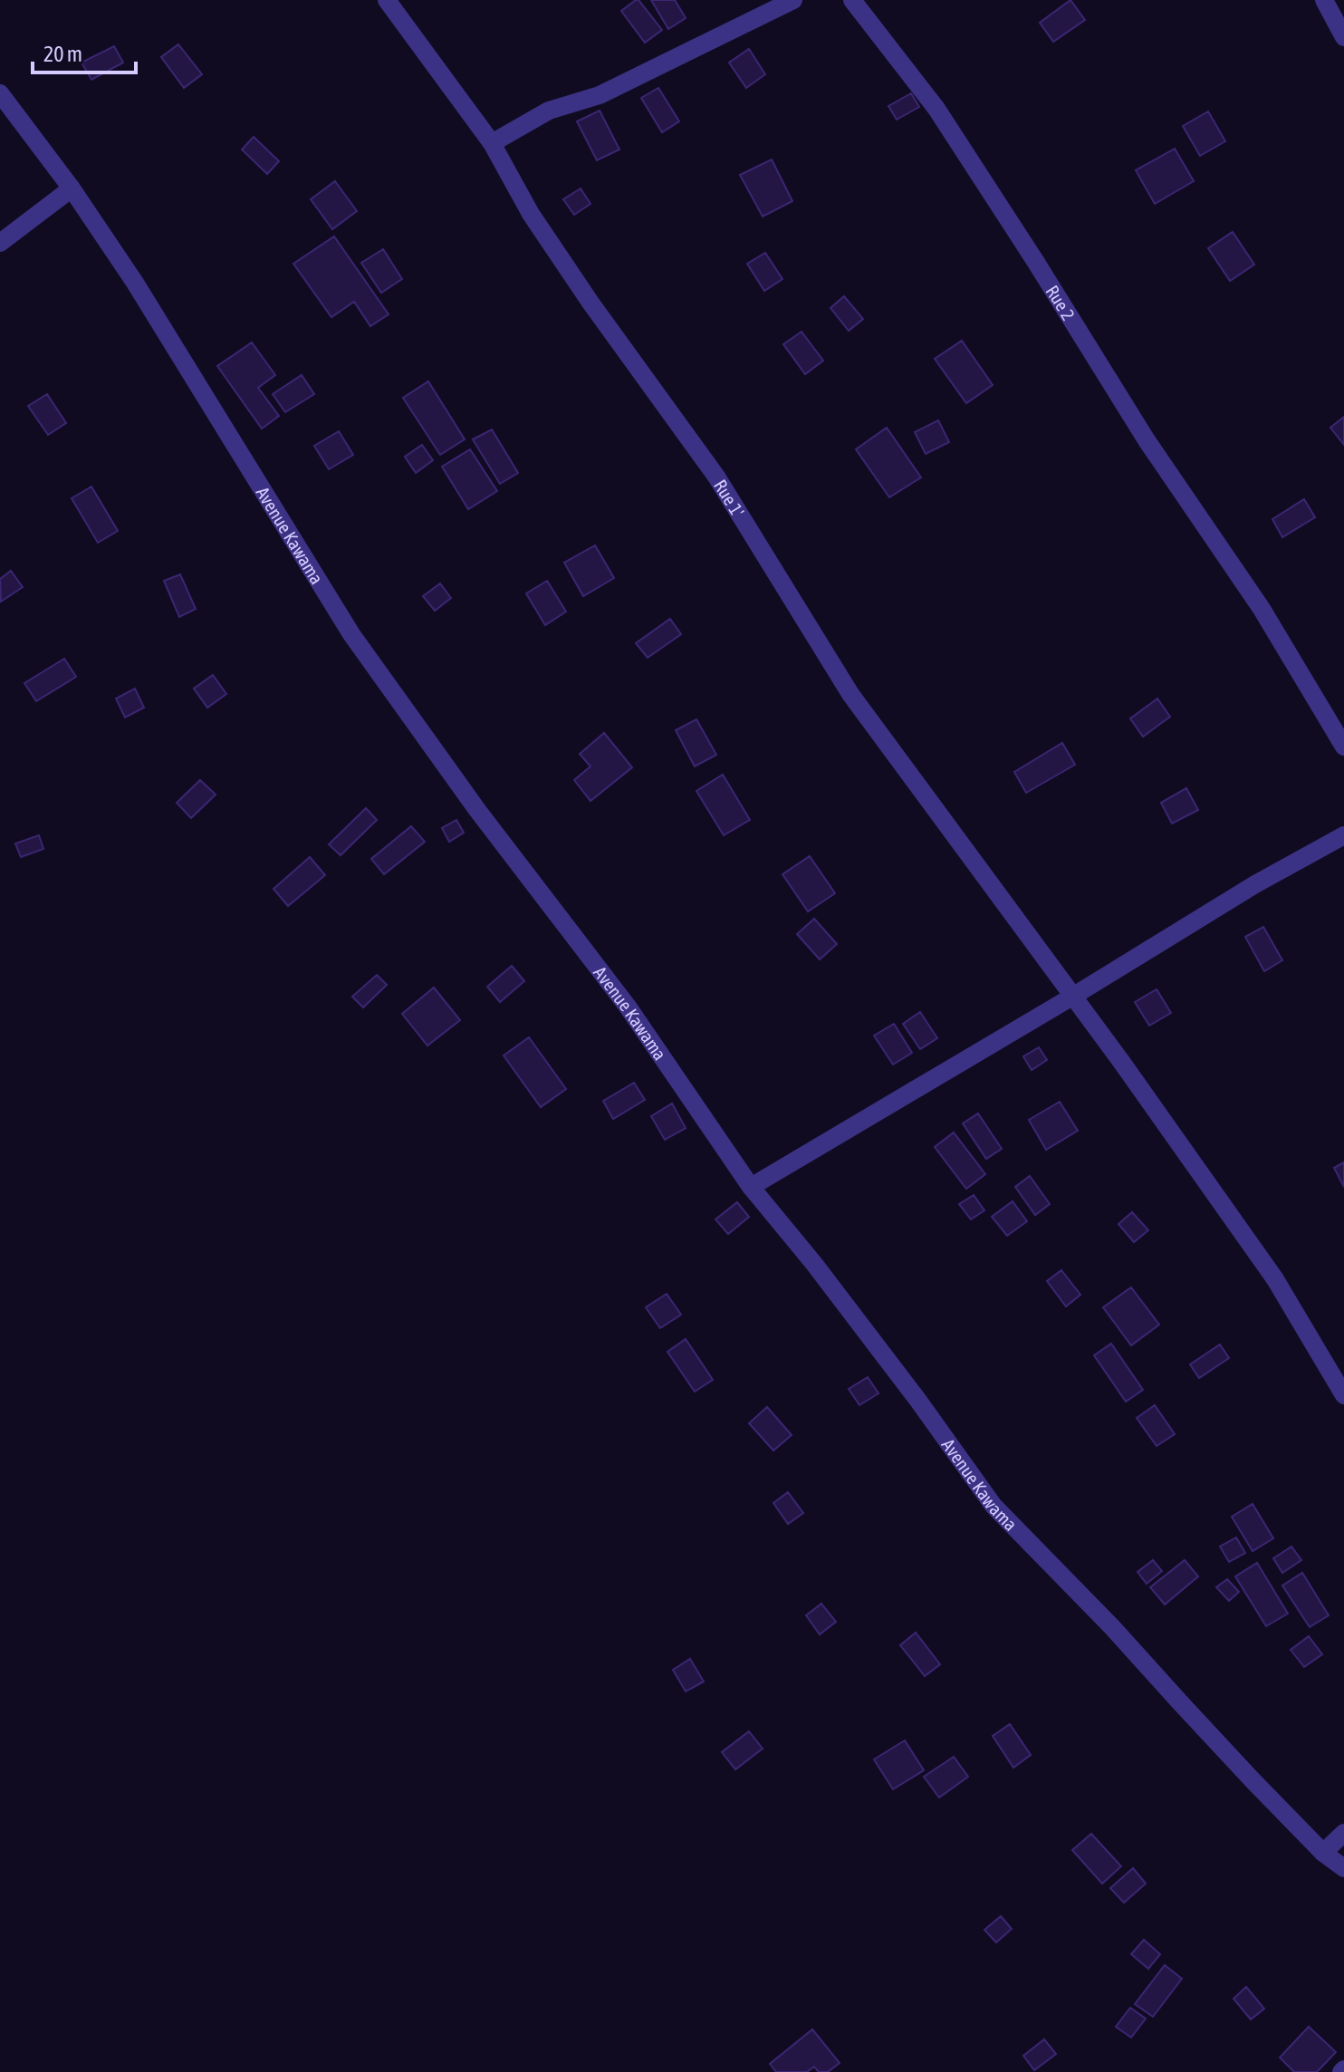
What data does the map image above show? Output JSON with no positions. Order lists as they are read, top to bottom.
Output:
{
  "streets": {
    "street": ["Rue 2", "Rue 1'", "Avenue Kawama"]
  },
  "scale_bar": "20 m"
}
